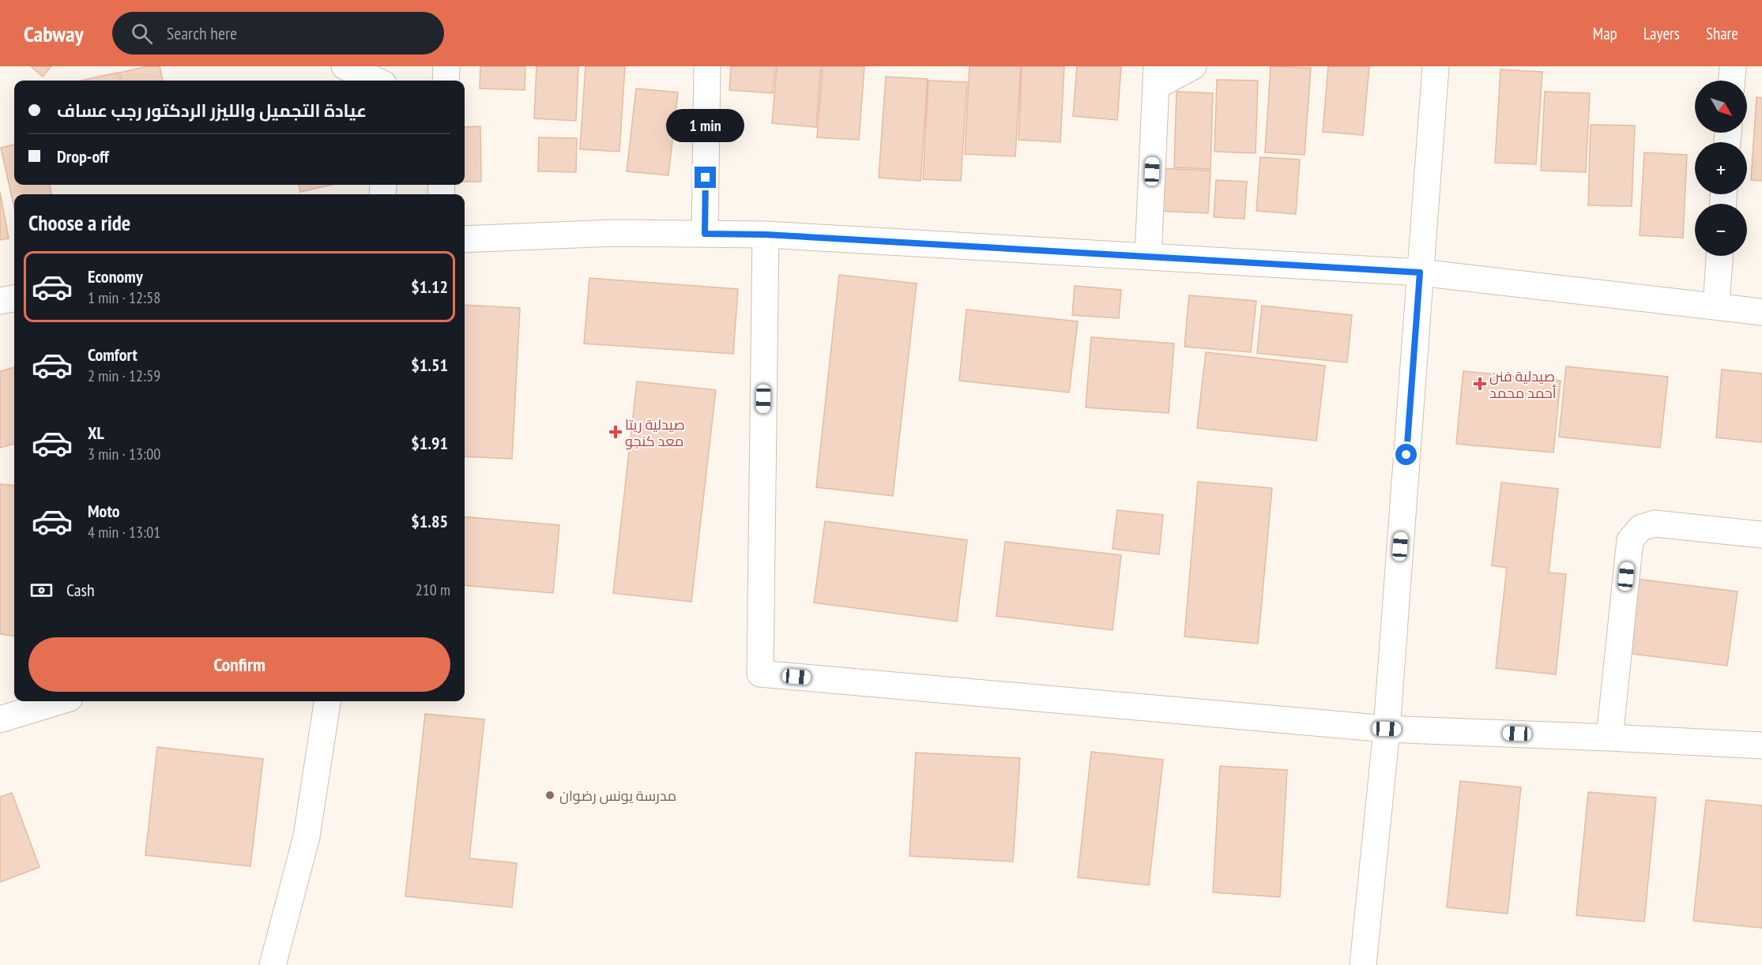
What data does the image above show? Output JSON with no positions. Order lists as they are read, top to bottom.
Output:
{
  "places": {
    "health": ["صيدلية فنن أحمد محمد", "صيدلية ريتا معد كنجو"],
    "other": ["مدرسة يونس رضوان"]
  },
  "north": "bottom right",
  "page": {
    "header": "Cabway",
    "search": "Search here",
    "nav": ["Map", "Layers", "Share"],
    "map_buttons": ["+", "−"],
    "banner": ["عيادة التجميل والليزر الردكتور رجب عساف", "Drop-off"],
    "bubble": "1 min",
    "heading": "Choose a ride",
    "list": [
      {
        "name": "Economy",
        "note": "1 min · 12:58",
        "value": "$1.12"
      },
      {
        "name": "Comfort",
        "note": "2 min · 12:59",
        "value": "$1.51"
      },
      {
        "name": "XL",
        "note": "3 min · 13:00",
        "value": "$1.91"
      },
      {
        "name": "Moto",
        "note": "4 min · 13:01",
        "value": "$1.85"
      }
    ],
    "pay": ["Cash", "210 m"],
    "buttons": "Confirm"
  }
}
